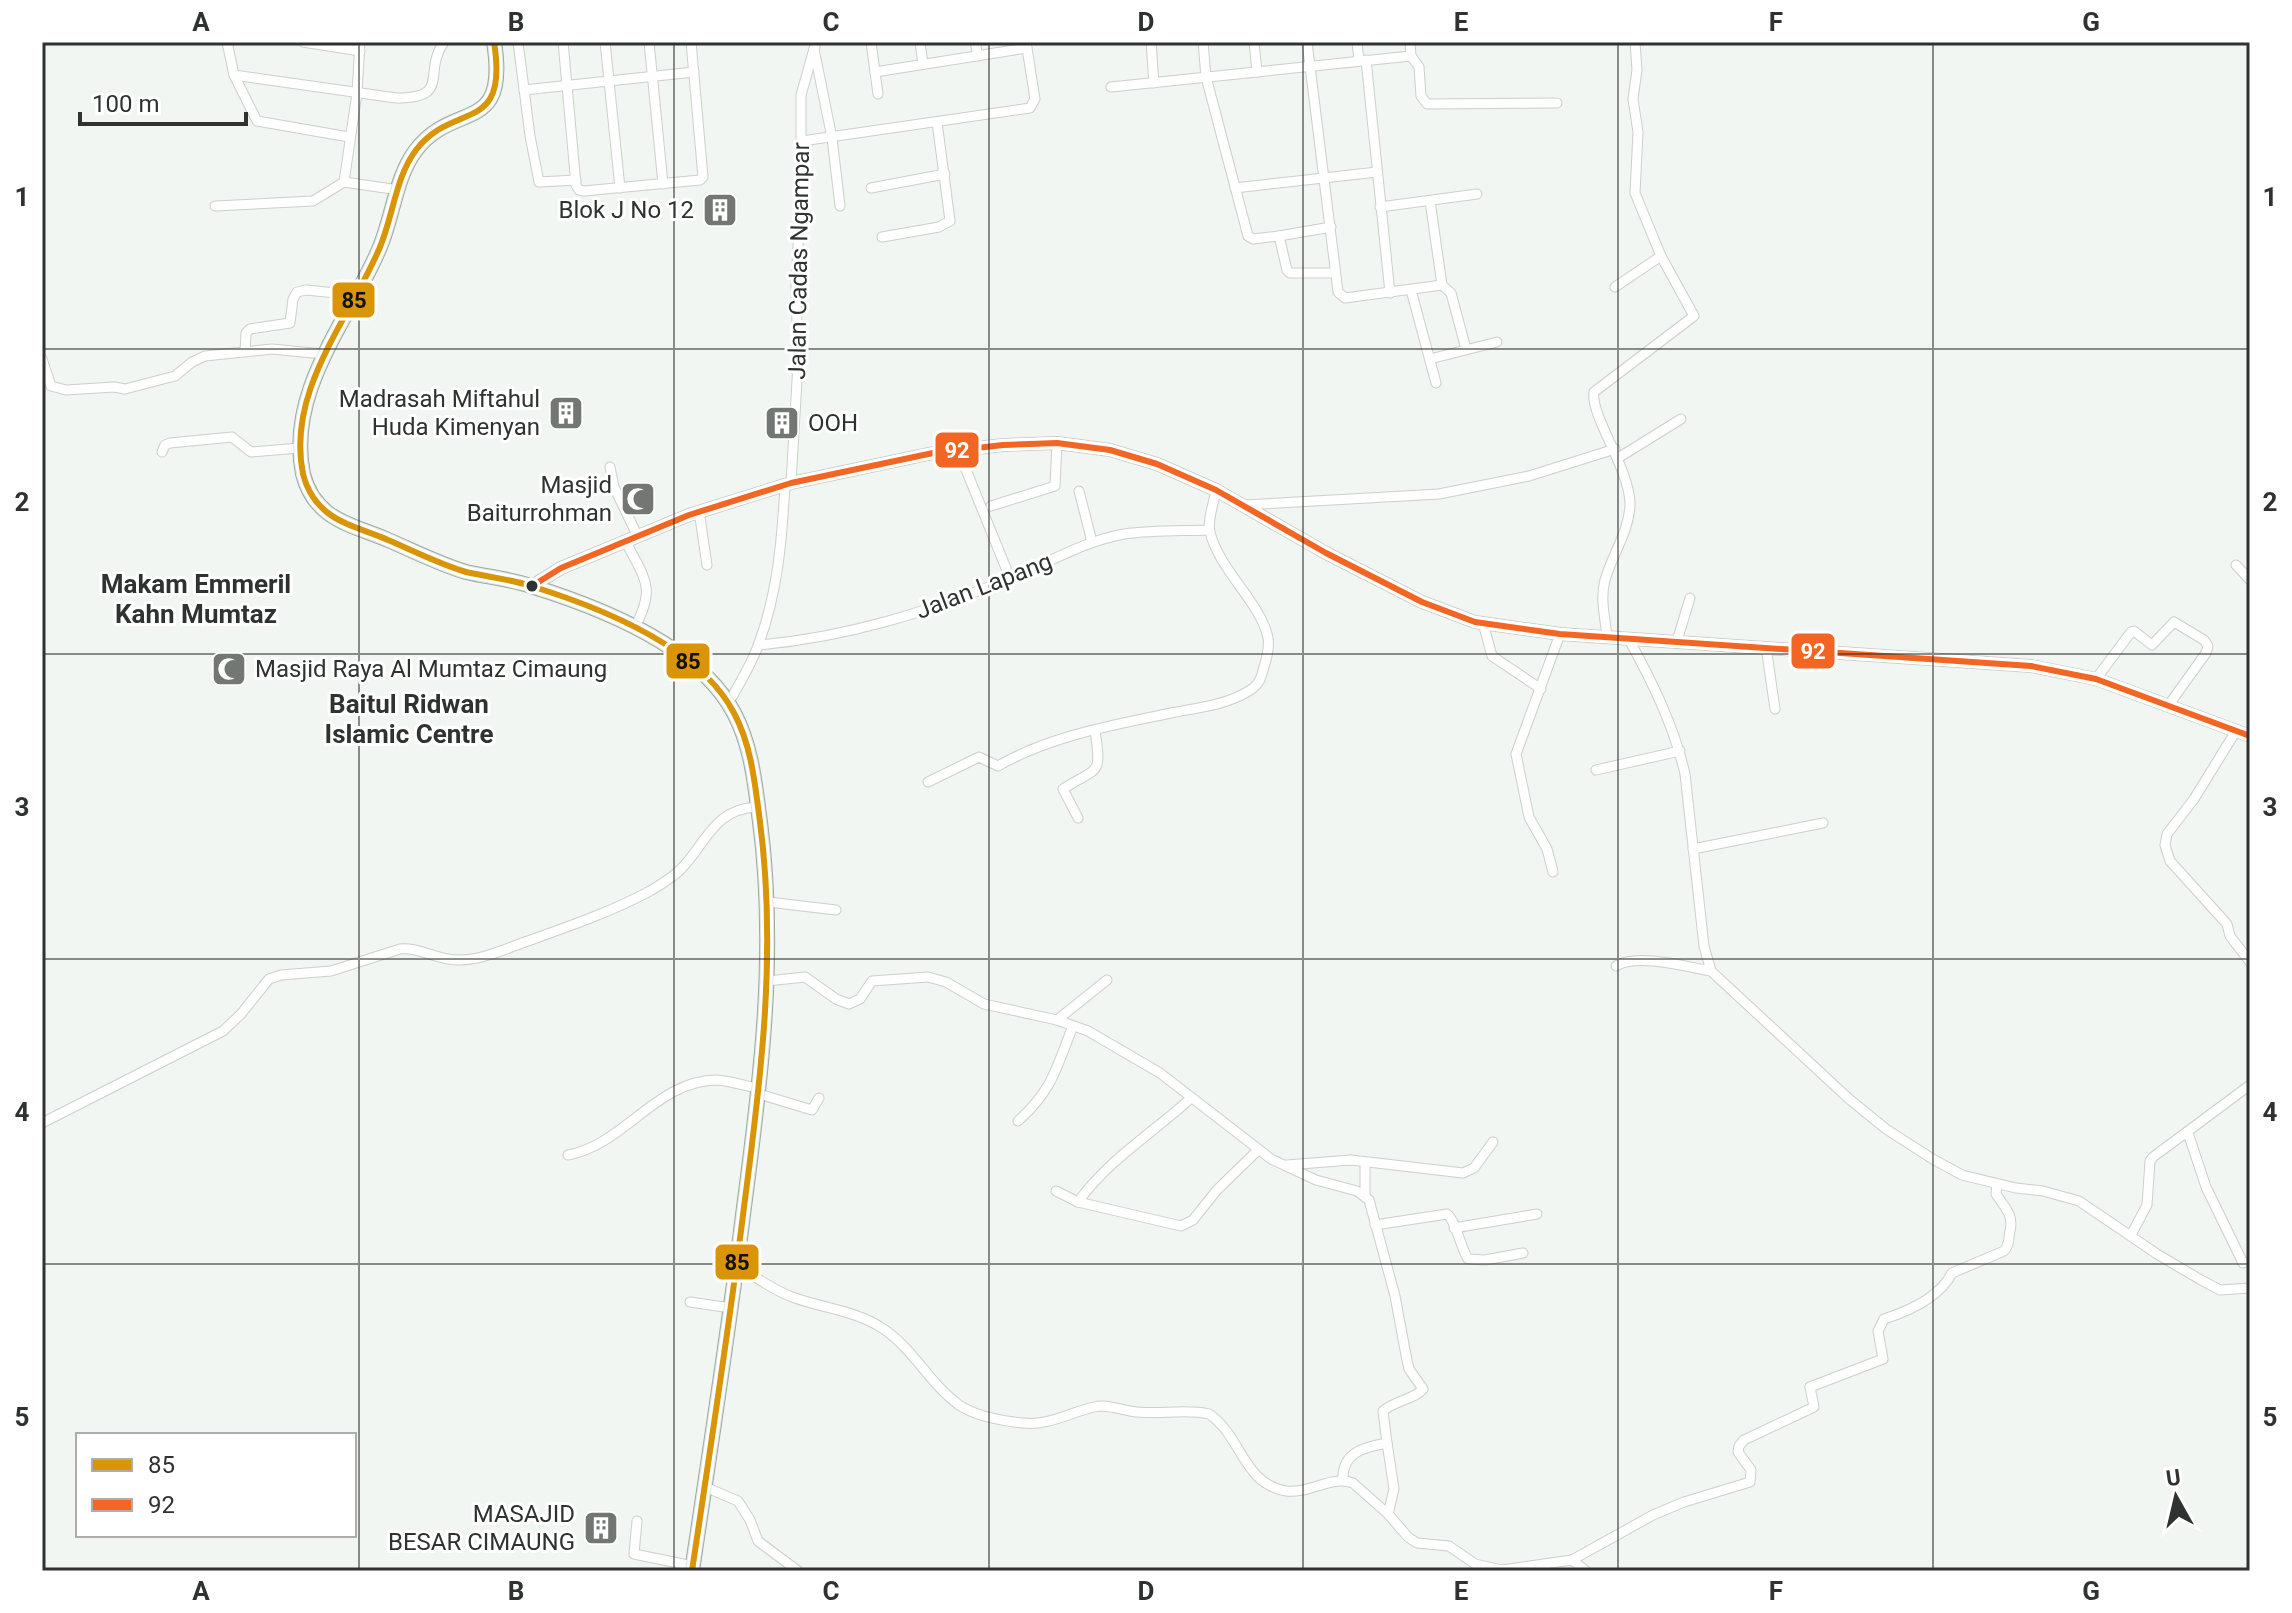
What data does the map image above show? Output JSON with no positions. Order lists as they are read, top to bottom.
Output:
{
  "streets": {
    "street": ["Jalan Cadas Ngampar", "Jalan Lapang"]
  },
  "crossings": [
    ["Jalan Cadas Ngampar", "Jalan Lapang"]
  ],
  "districts": ["Makam Emmeril Kahn Mumtaz", "Baitul Ridwan Islamic Centre"],
  "places": {
    "building": [
      "Blok J No 12",
      "Madrasah Miftahul Huda Kimenyan",
      "OOH",
      "MASAJID BESAR CIMAUNG"
    ],
    "mosque": ["Masjid Baiturrohman", "Masjid Raya Al Mumtaz Cimaung"]
  },
  "lines": ["transit line 85", "transit line 92"],
  "legend": ["85", "92"],
  "scale_bar": "100 m",
  "north": "top",
  "grid": {
    "columns": [
      "A",
      "B",
      "C",
      "D",
      "E",
      "F",
      "G"
    ],
    "rows": [
      "1",
      "2",
      "3",
      "4",
      "5"
    ]
  }
}
